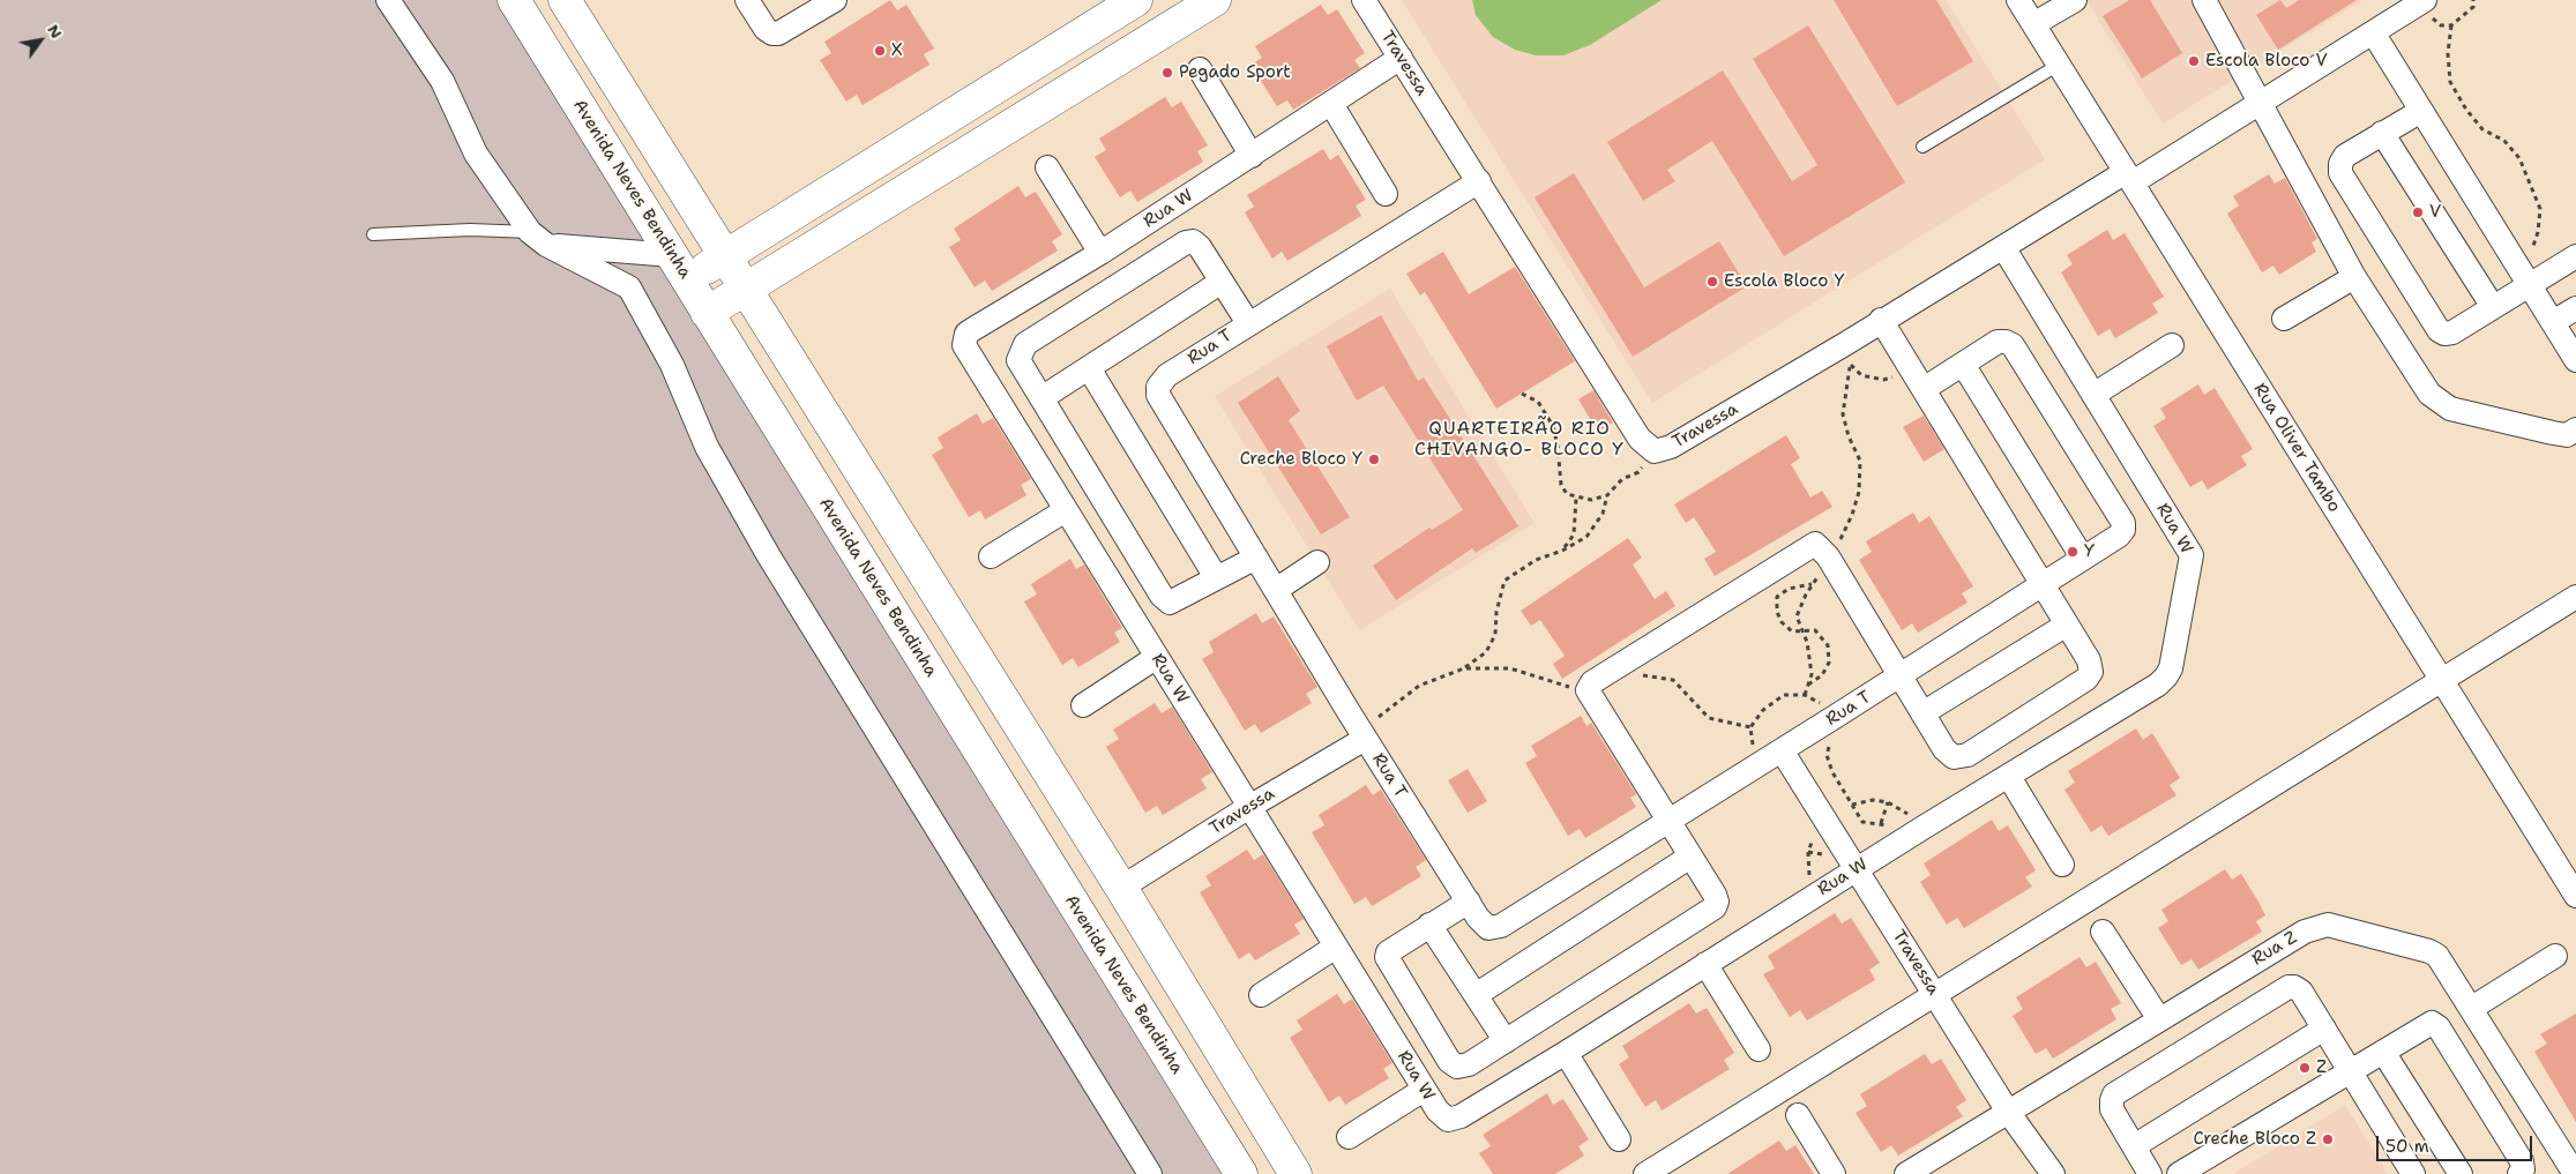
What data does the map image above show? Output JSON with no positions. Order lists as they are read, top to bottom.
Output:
{
  "streets": {
    "street": [
      "Travessa",
      "Avenida Neves Bendinha",
      "Rua W",
      "Rua T",
      "Rua Oliver Tambo",
      "Rua Z"
    ]
  },
  "crossings": [
    ["Travessa", "Rua W"],
    ["Travessa", "Rua T"],
    ["Travessa", "Rua Oliver Tambo"],
    ["Travessa", "Rua Z"]
  ],
  "districts": ["QUARTEIRÃO RIO CHIVANGO- BLOCO Y"],
  "places": [
    "X",
    "Escola Bloco V",
    "Pegado Sport",
    "V",
    "Escola Bloco Y",
    "Creche Bloco Y",
    "Y",
    "Z",
    "Creche Bloco Z"
  ],
  "scale_bar": "50 m",
  "north": "top right"
}
